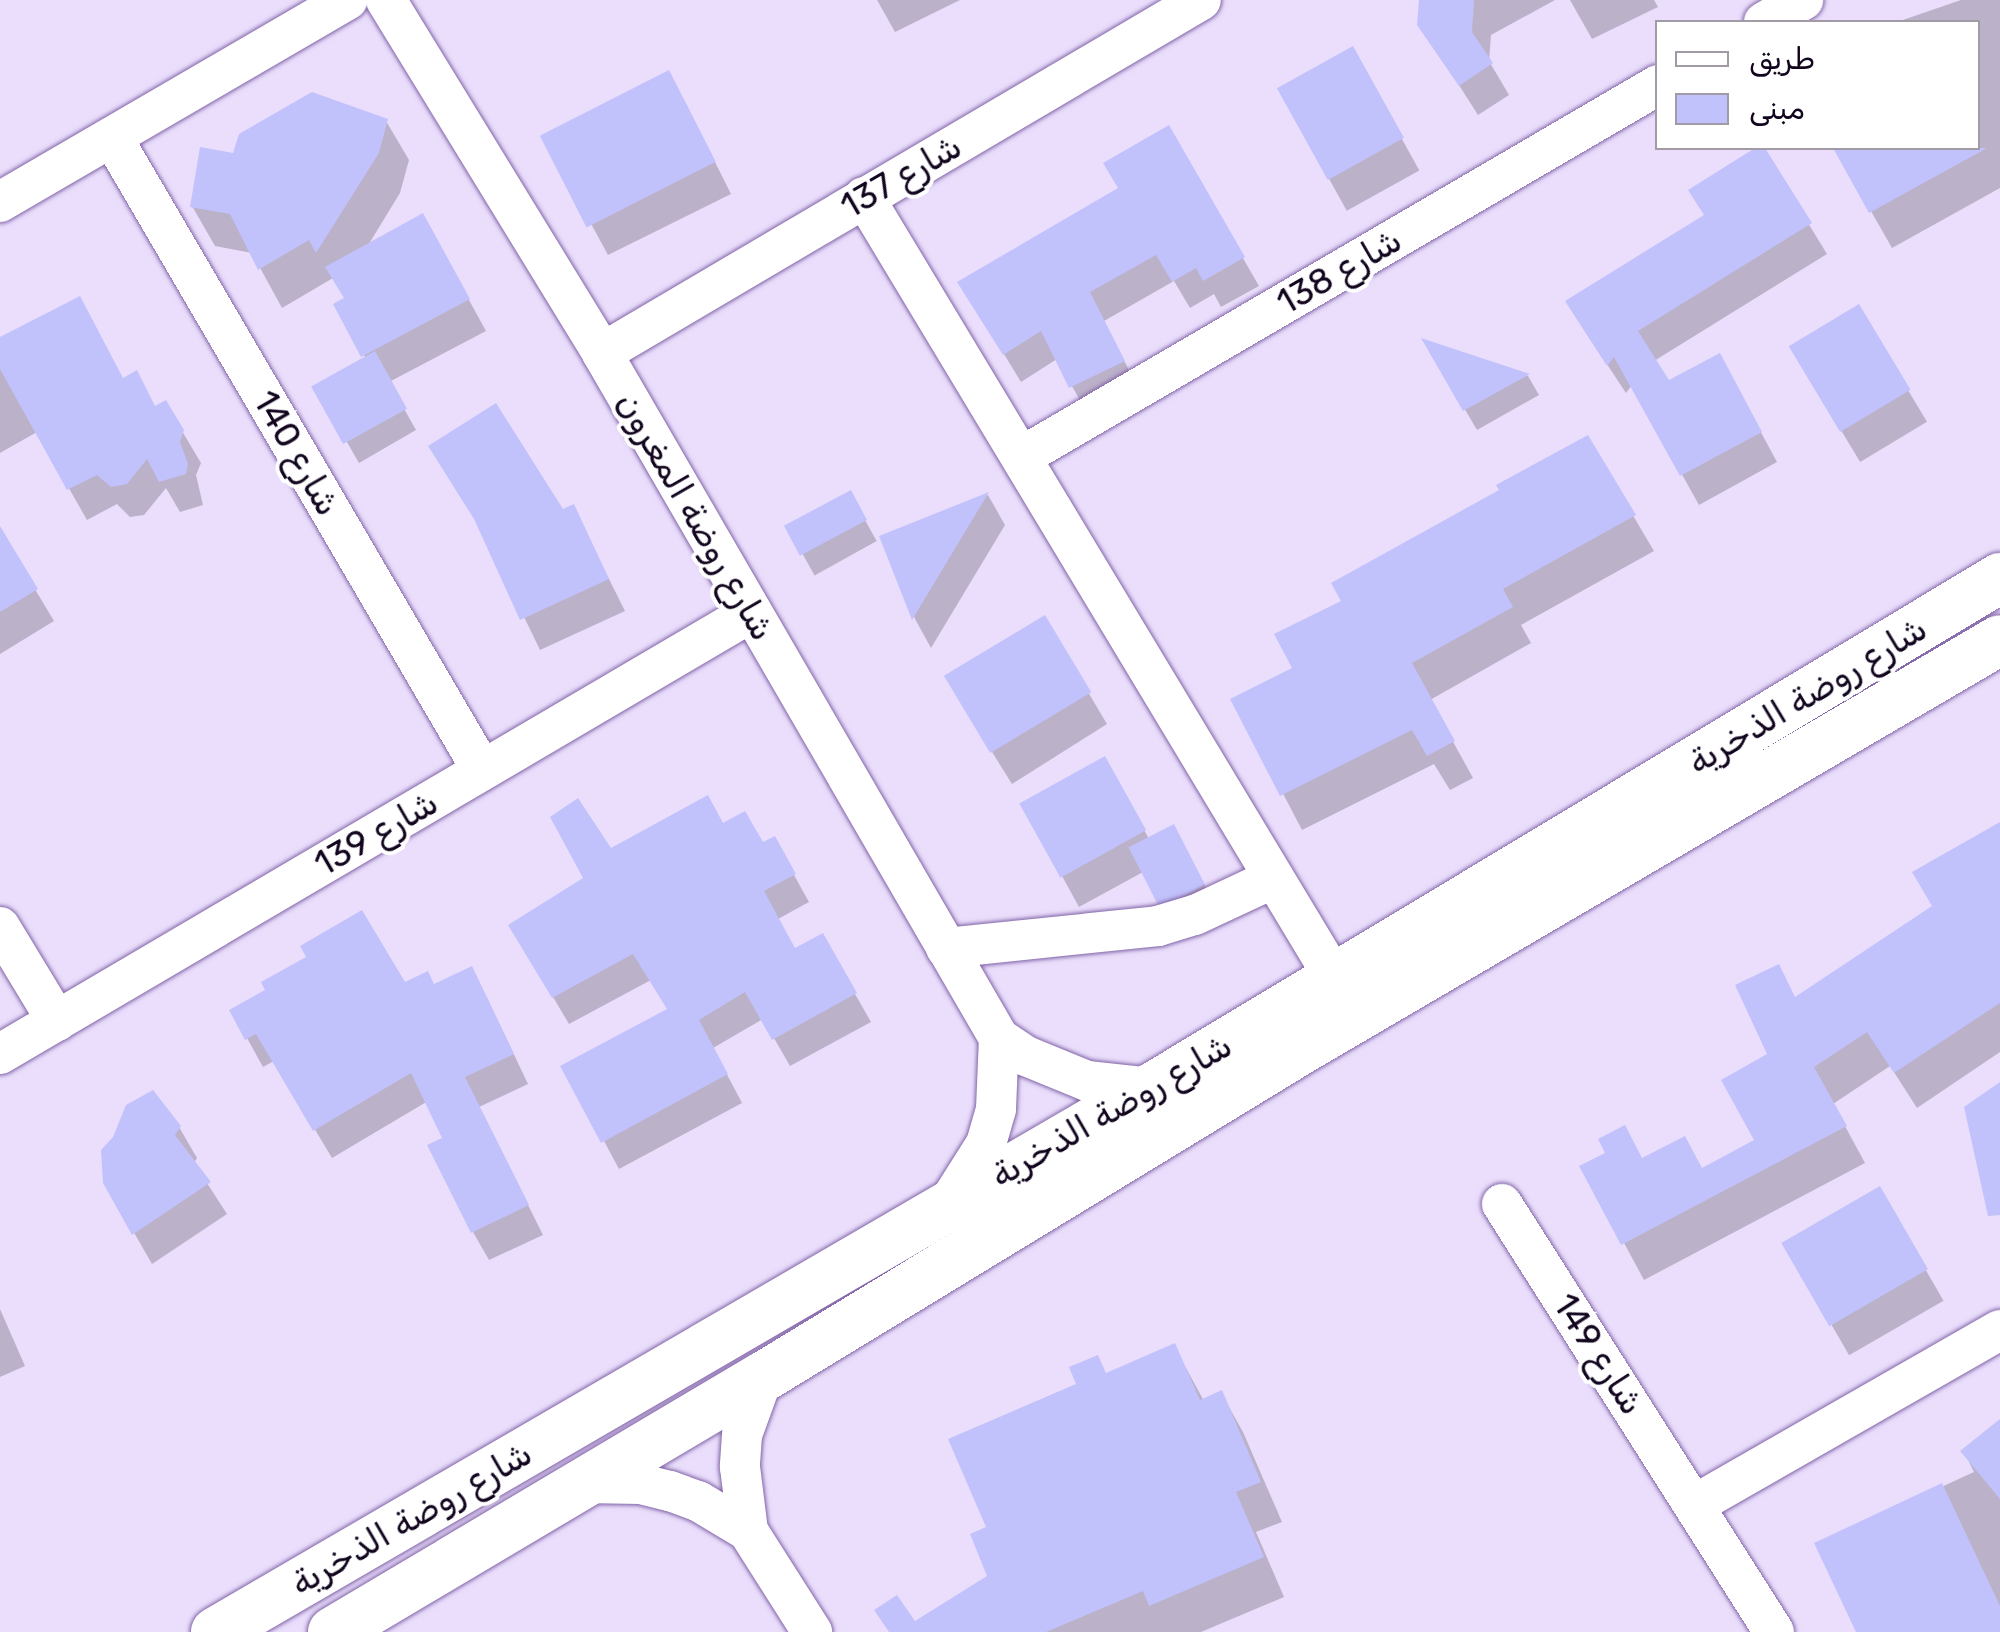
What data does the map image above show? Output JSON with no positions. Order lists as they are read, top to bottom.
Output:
{
  "streets": {
    "street": [
      "شارع 137",
      "شارع 138",
      "شارع 140",
      "شارع روضة المغرون",
      "شارع روضة الذخرية",
      "شارع 139",
      "شارع 149"
    ]
  },
  "crossings": [
    ["شارع 137", "شارع روضة المغرون"],
    ["شارع 140", "شارع 139"],
    ["شارع روضة المغرون", "شارع روضة الذخرية"],
    ["شارع روضة المغرون", "شارع 139"]
  ],
  "legend": ["طريق", "مبنى"]
}
